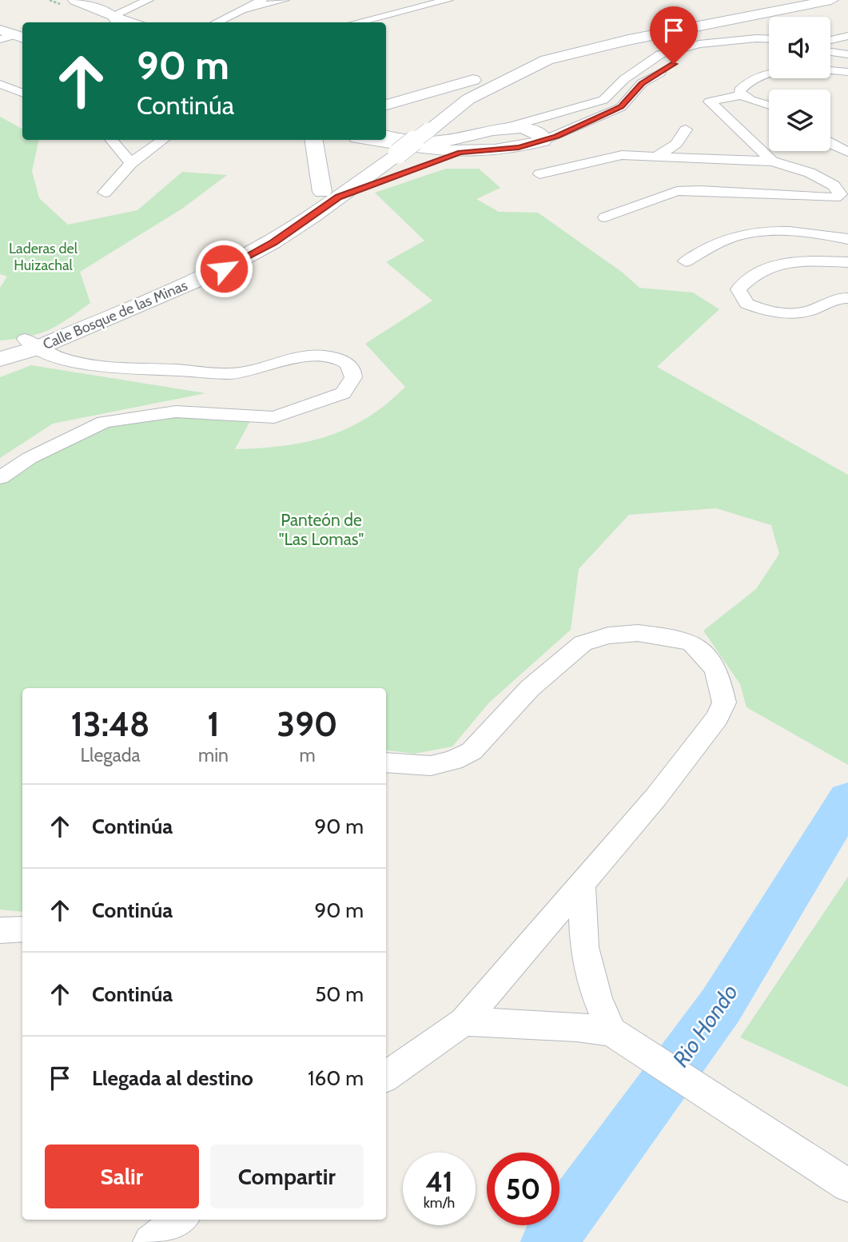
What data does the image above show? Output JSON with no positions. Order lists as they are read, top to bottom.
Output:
{
  "streets": {
    "main road": ["Calle Bosque de las Minas"]
  },
  "water": ["Rio Hondo"],
  "parks": ["Laderas del Huizachal", "Panteón de \"Las Lomas\""],
  "page": {
    "turn": ["90 m", "Continúa"],
    "eta": [
      "13:48",
      "Llegada",
      "1",
      "min",
      "390",
      "m"
    ],
    "list": [
      {
        "name": "Continúa",
        "value": "90 m"
      },
      {
        "name": "Continúa",
        "value": "90 m"
      },
      {
        "name": "Continúa",
        "value": "50 m"
      },
      {
        "name": "Llegada al destino",
        "value": "160 m"
      }
    ],
    "buttons": ["Salir", "Compartir"],
    "speed": "41 km/h",
    "limit": "50"
  }
}
